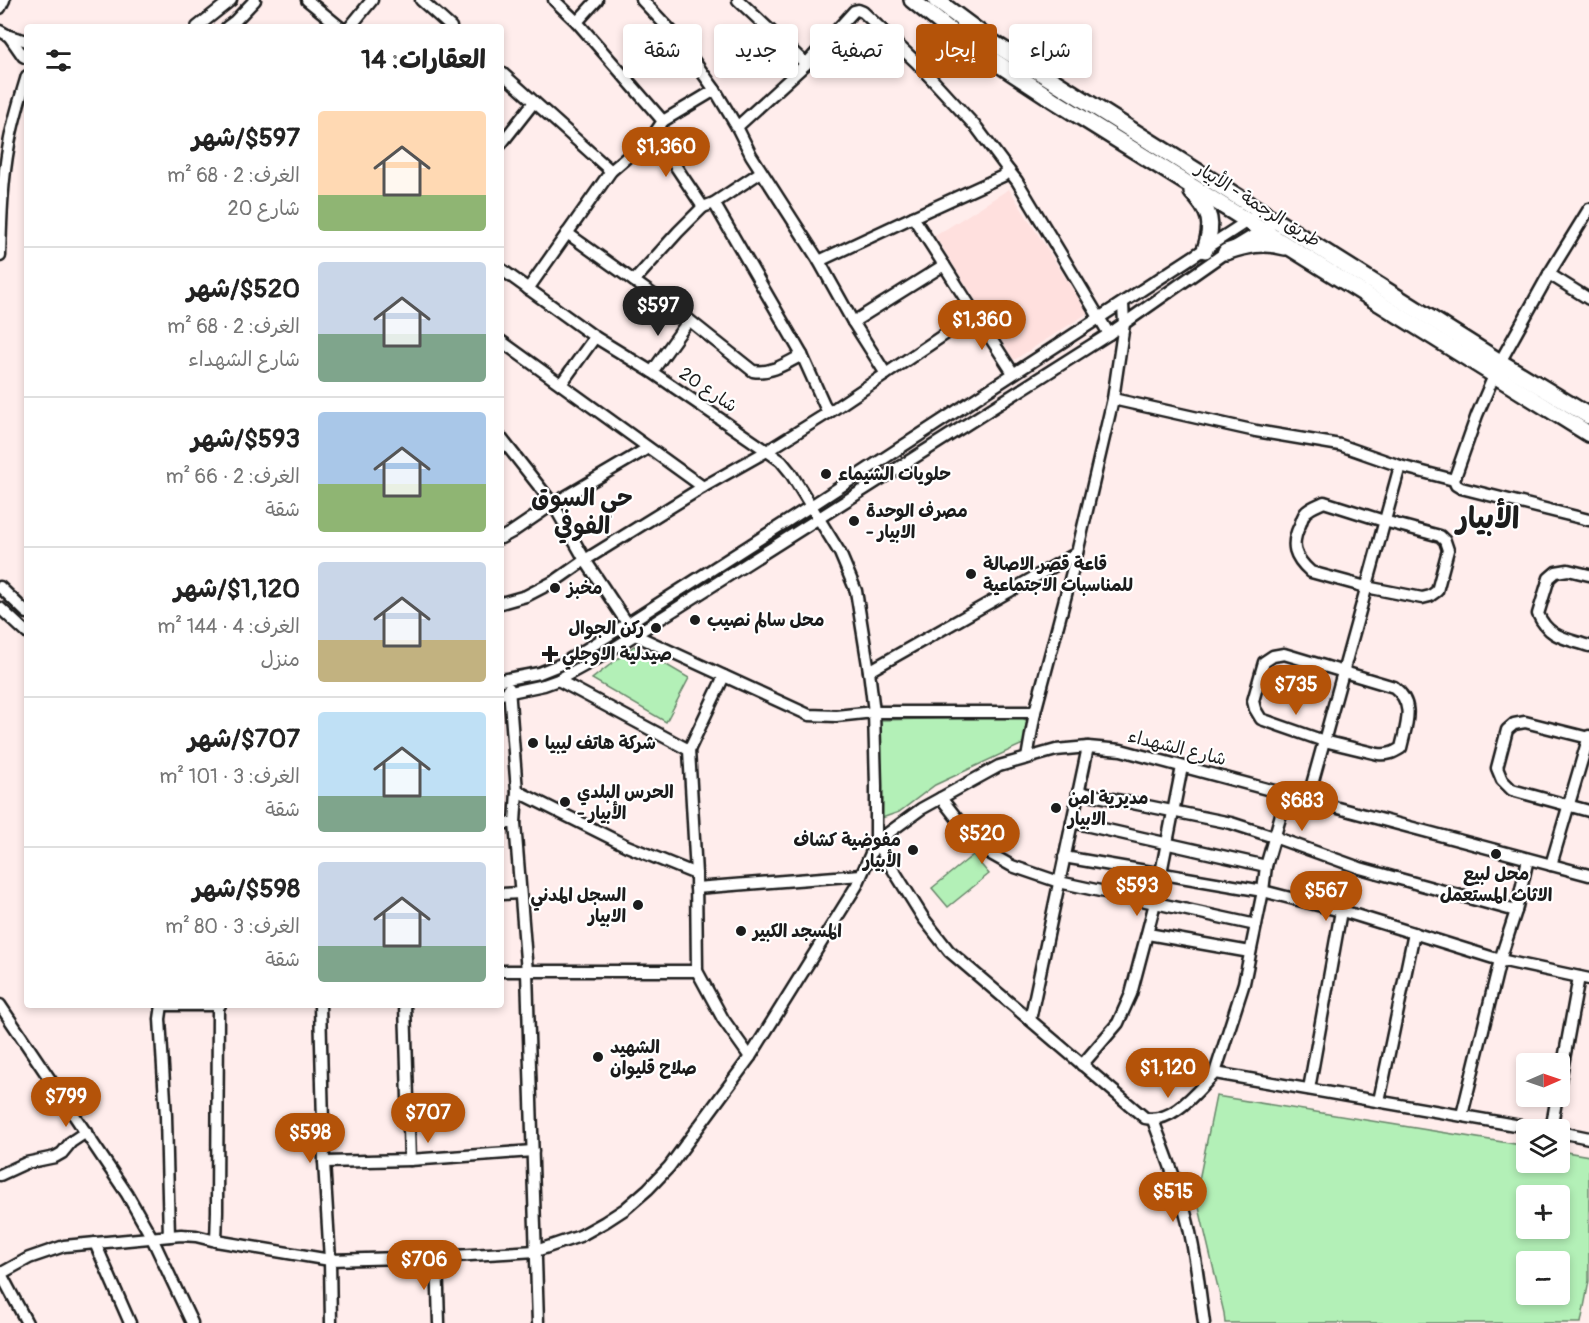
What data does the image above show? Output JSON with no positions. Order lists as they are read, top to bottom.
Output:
{
  "streets": {
    "highway": ["طريق الرجمة - الأبيار"],
    "street": ["شارع 20", "شارع الشهداء"]
  },
  "crossings": [
    ["شارع 20", "شارع الشهداء"]
  ],
  "districts": ["حي السوق الفوفي", "الأبيار"],
  "places": {
    "other": [
      "حلويات الشيماء",
      "مصرف الوحدة - الابيار",
      "قاعة قصر الاصالة للمناسبات الاجتماعية",
      "مخبز",
      "محل سالم نصيب",
      "ركن الجوال",
      "شركة هاتف ليبيا",
      "الحرس البلدي - الأبيار",
      "مديرية امن الابيار",
      "مفوضية كشاف الأبيار",
      "محل لبيع الاثاث المستعمل",
      "السجل المدني الابيار",
      "المسجد الكبير",
      "الشهيد صلاح قليوان"
    ],
    "health": ["صيدلية الاوجلي"]
  },
  "north": "right",
  "page": {
    "chip": [
      "شراء",
      "إيجار",
      "تصفية",
      "جديد",
      "شقة"
    ],
    "heading": "العقارات: 14",
    "list": [
      {
        "name": "$597/شهر",
        "note": "الغرف: 2 · 68 m² · شارع 20"
      },
      {
        "name": "$520/شهر",
        "note": "الغرف: 2 · 68 m² · شارع الشهداء"
      },
      {
        "name": "$593/شهر",
        "note": "الغرف: 2 · 66 m² · شقة"
      },
      {
        "name": "$1,120/شهر",
        "note": "الغرف: 4 · 144 m² · منزل"
      },
      {
        "name": "$707/شهر",
        "note": "الغرف: 3 · 101 m² · شقة"
      },
      {
        "name": "$598/شهر",
        "note": "الغرف: 3 · 80 m² · شقة"
      }
    ],
    "price": [
      "$1,360",
      "$597",
      "$1,360",
      "$735",
      "$683",
      "$520",
      "$593",
      "$567",
      "$1,120",
      "$799",
      "$707",
      "$598",
      "$515",
      "$706"
    ],
    "map_buttons": ["+", "−"]
  }
}
